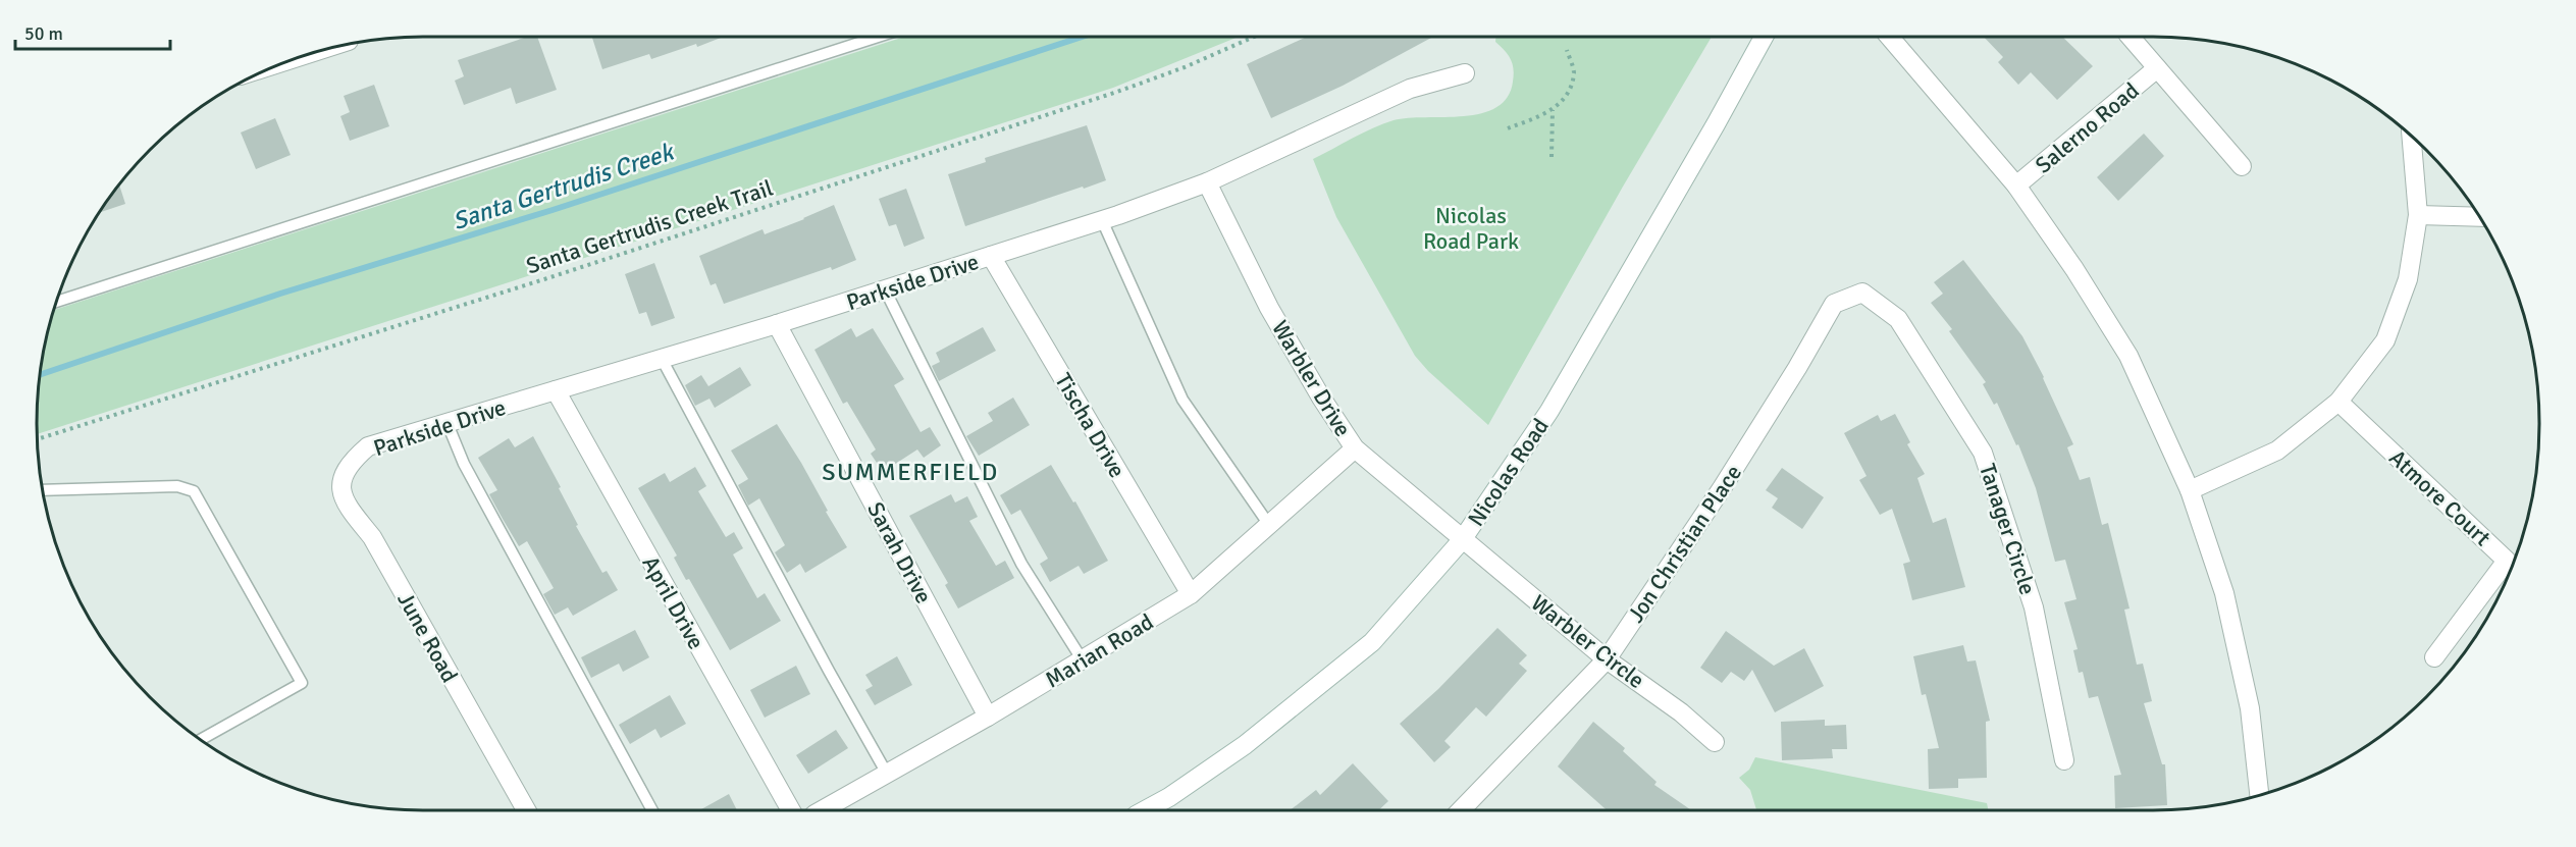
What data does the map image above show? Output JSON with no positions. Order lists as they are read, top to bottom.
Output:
{
  "streets": {
    "street": [
      "Salerno Road",
      "Parkside Drive",
      "Warbler Drive",
      "Tischa Drive",
      "Nicolas Road",
      "Atmore Court",
      "Tanager Circle",
      "Jon Christian Place",
      "Sarah Drive",
      "April Drive",
      "June Road",
      "Warbler Circle",
      "Marian Road"
    ],
    "path": ["Santa Gertrudis Creek Trail"]
  },
  "crossings": [
    ["Parkside Drive", "Warbler Drive"],
    ["Parkside Drive", "Tischa Drive"],
    ["Parkside Drive", "Sarah Drive"],
    ["Parkside Drive", "April Drive"],
    ["Parkside Drive", "June Road"],
    ["Warbler Drive", "Nicolas Road"],
    ["Warbler Drive", "Warbler Circle"],
    ["Warbler Drive", "Marian Road"],
    ["Tischa Drive", "Marian Road"],
    ["Nicolas Road", "Warbler Circle"],
    ["Tanager Circle", "Jon Christian Place"],
    ["Jon Christian Place", "Warbler Circle"],
    ["Sarah Drive", "Marian Road"]
  ],
  "districts": ["SUMMERFIELD"],
  "water": ["Santa Gertrudis Creek"],
  "parks": ["Nicolas Road Park"],
  "scale_bar": "50 m"
}
